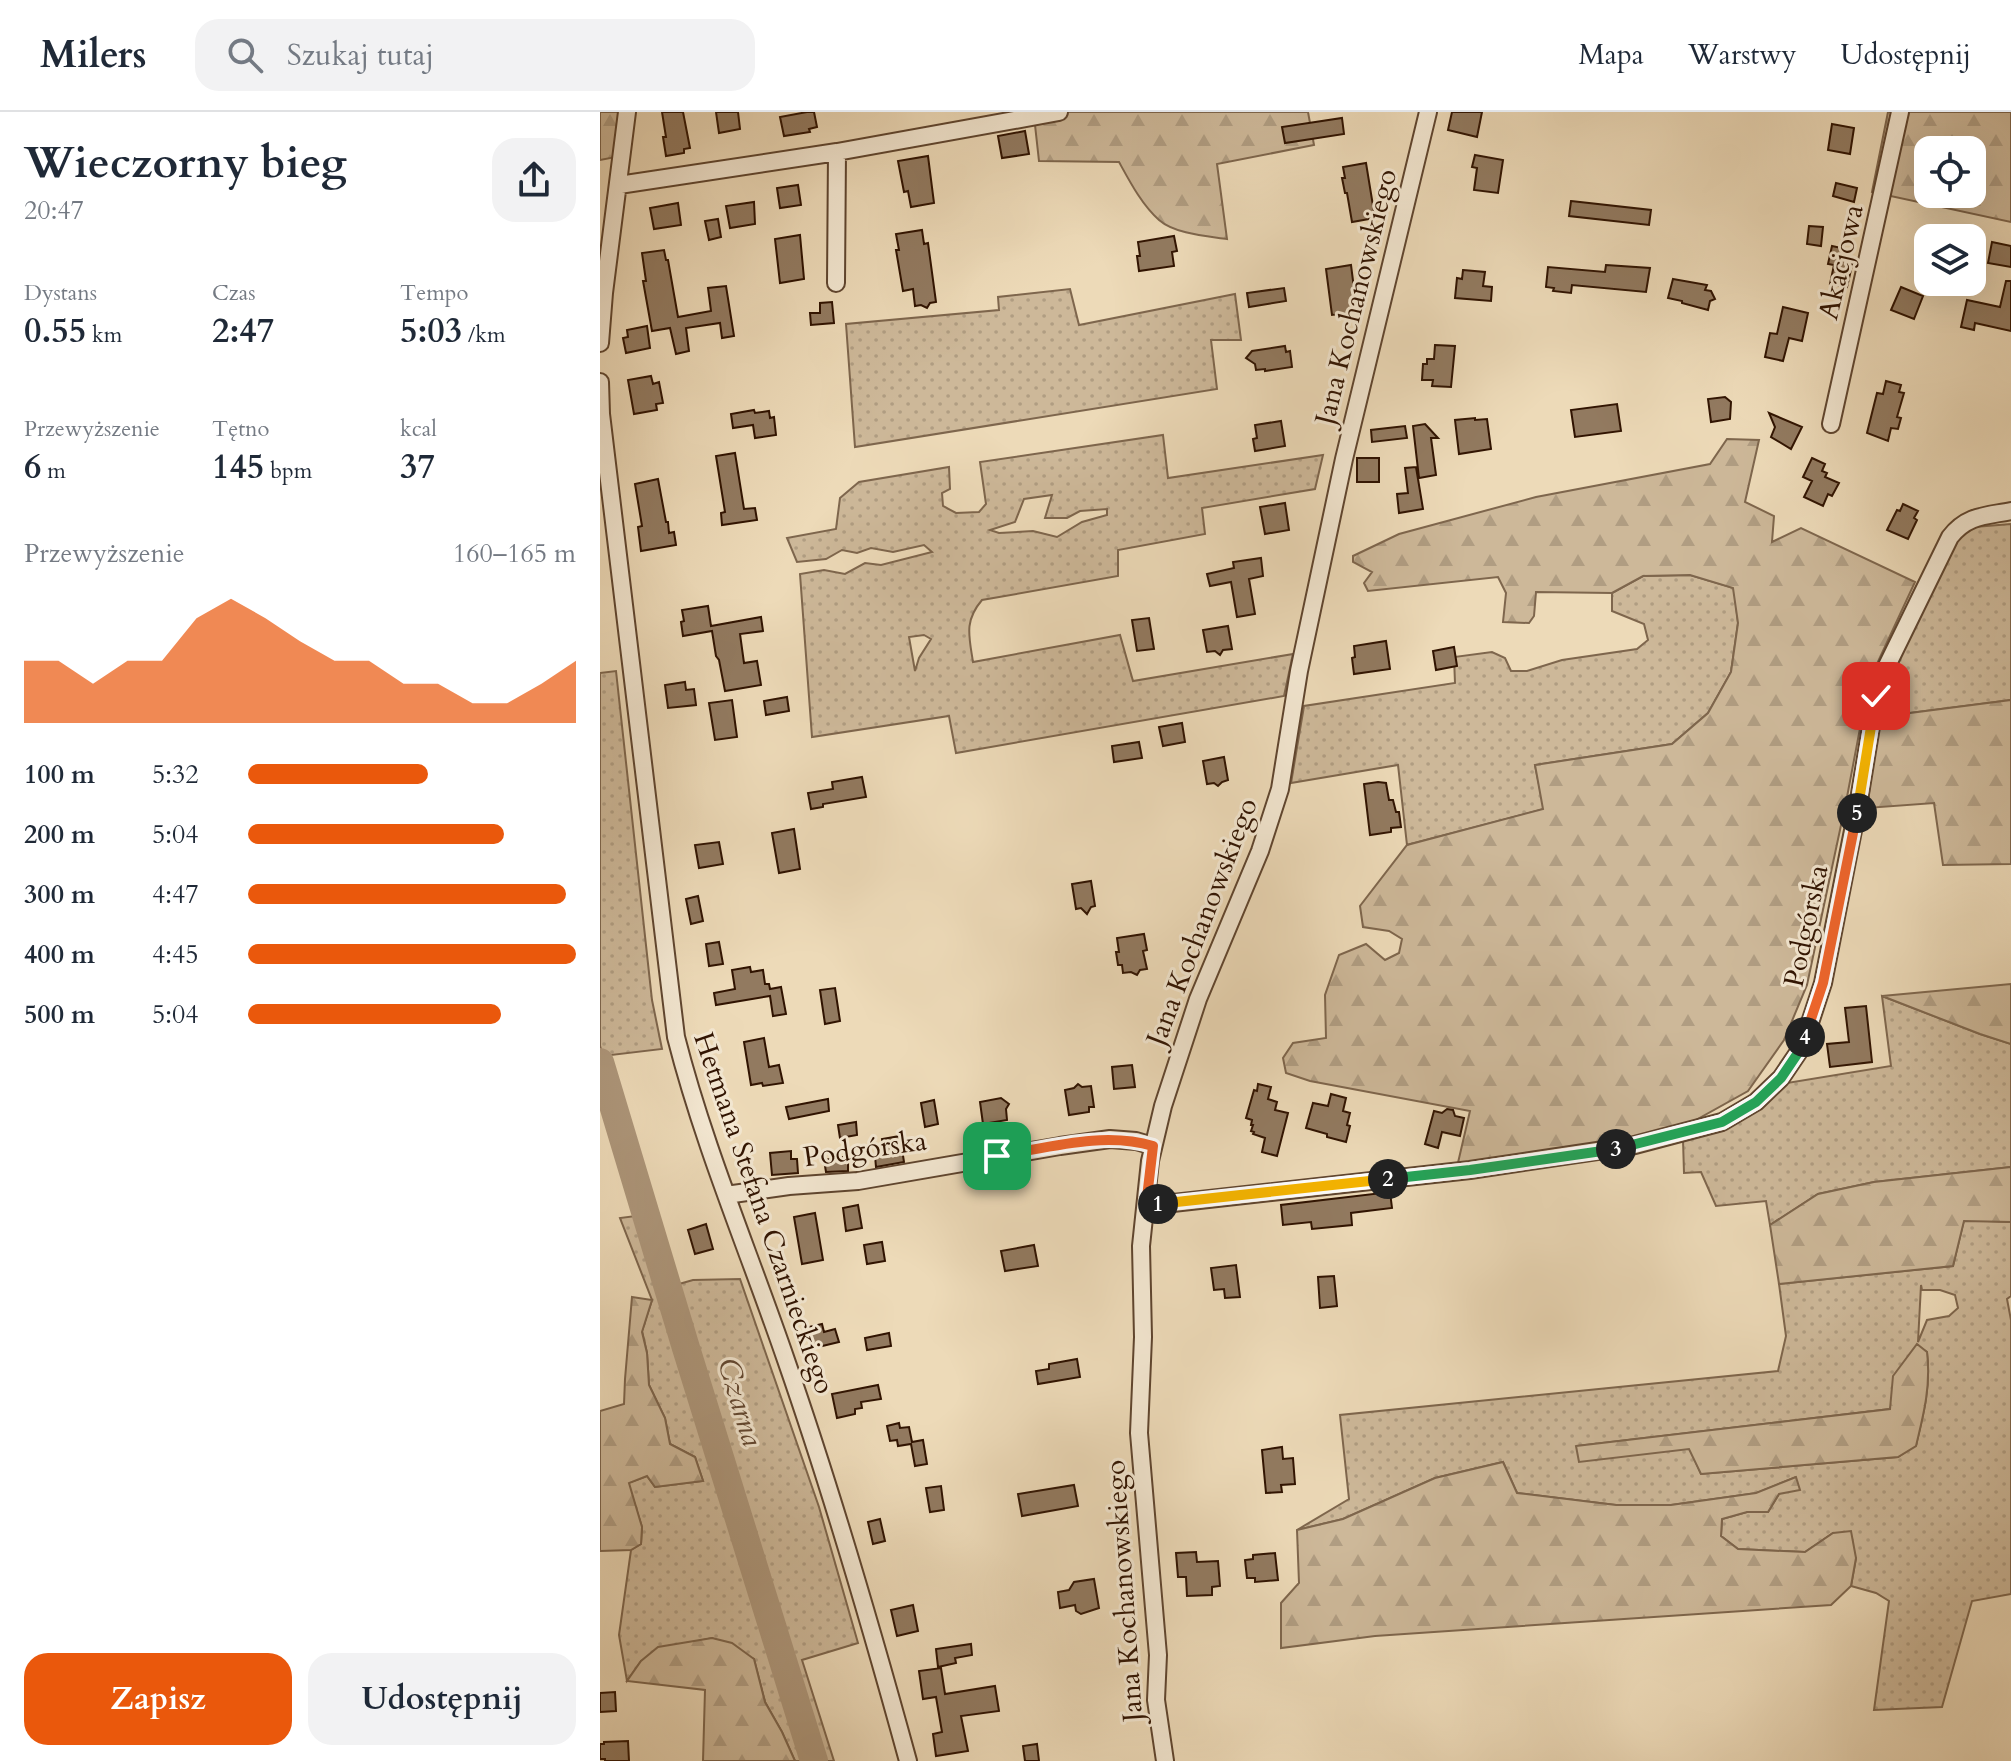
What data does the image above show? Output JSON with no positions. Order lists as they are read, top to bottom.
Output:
{
  "streets": {
    "street": [
      "Akacjowa",
      "Jana Kochanowskiego",
      "Podgórska",
      "Hetmana Stefana Czarnieckiego"
    ]
  },
  "crossings": [
    ["Jana Kochanowskiego", "Podgórska"],
    ["Podgórska", "Hetmana Stefana Czarnieckiego"]
  ],
  "water": ["Czarna"],
  "page": {
    "header": "Milers",
    "search": "Szukaj tutaj",
    "nav": ["Mapa", "Warstwy", "Udostępnij"],
    "heading": ["Wieczorny bieg", "20:47"],
    "stats": [
      ["Dystans", "0.55 km"],
      ["Czas", "2:47"],
      ["Tempo", "5:03 /km"],
      ["Przewyższenie", "6 m"],
      ["Tętno", "145 bpm"],
      ["kcal", "37"]
    ],
    "chart": ["Przewyższenie", "160–165 m"],
    "list": [
      {
        "name": "100 m",
        "note": "5:32"
      },
      {
        "name": "200 m",
        "note": "5:04"
      },
      {
        "name": "300 m",
        "note": "4:47"
      },
      {
        "name": "400 m",
        "note": "4:45"
      },
      {
        "name": "500 m",
        "note": "5:04"
      }
    ],
    "pins": [
      "5",
      "4",
      "3",
      "2",
      "1"
    ],
    "buttons": ["Zapisz", "Udostępnij"]
  }
}
